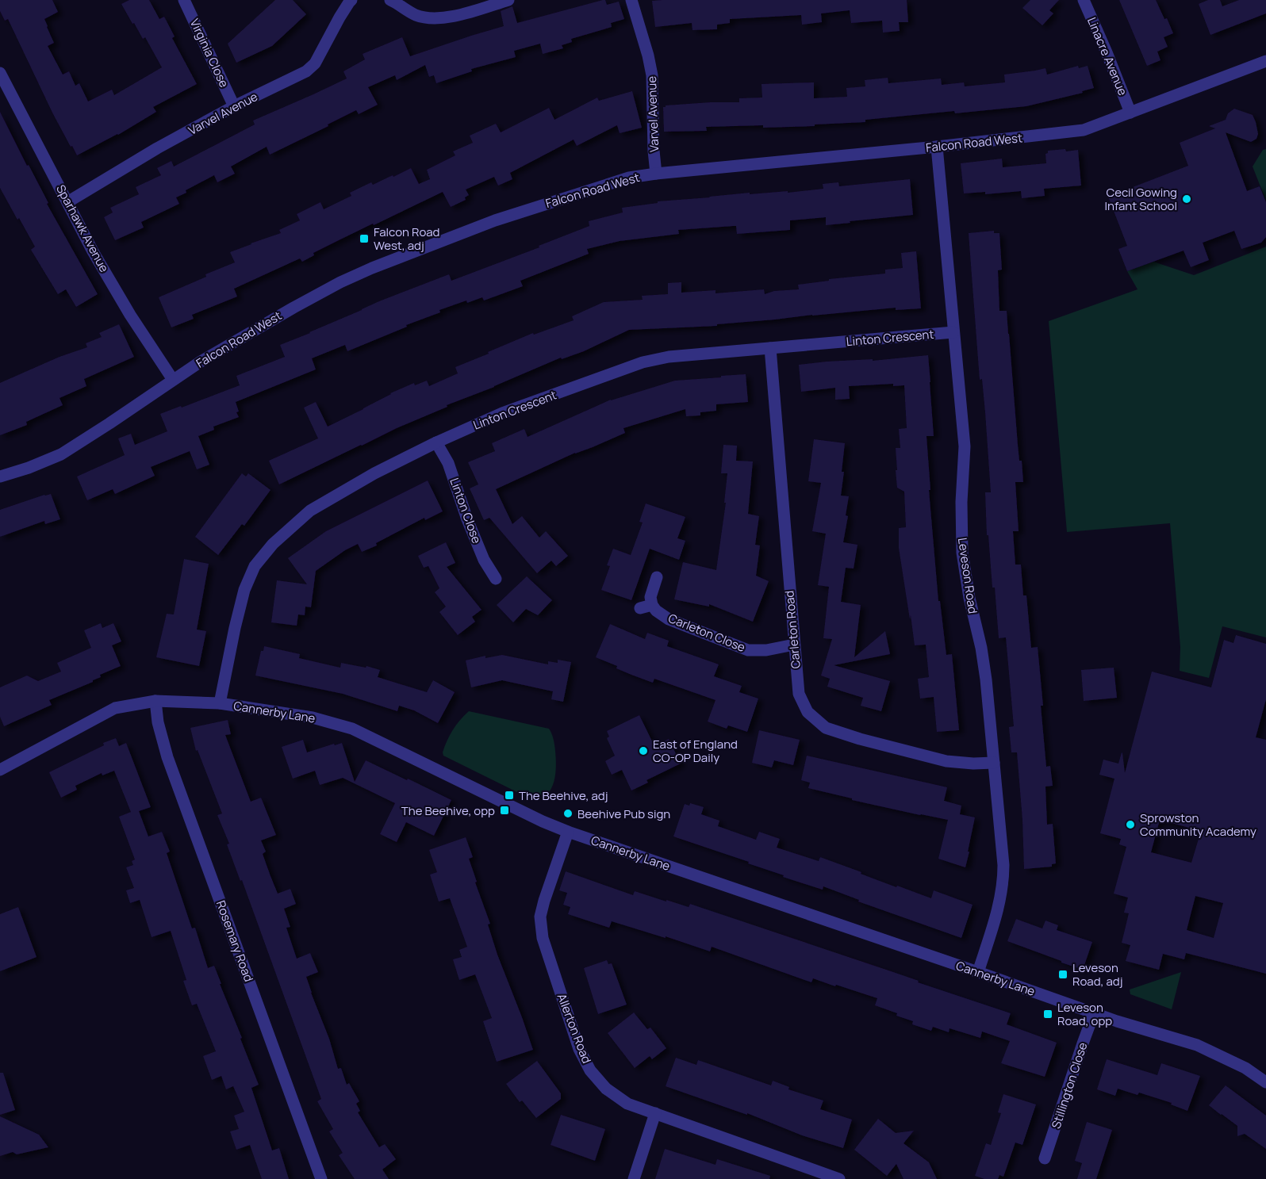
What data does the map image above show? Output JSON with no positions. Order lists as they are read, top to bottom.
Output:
{
  "streets": {
    "street": [
      "Virginia Close",
      "Linacre Avenue",
      "Varvel Avenue",
      "Falcon Road West",
      "Sparhawk Avenue",
      "Linton Crescent",
      "Linton Close",
      "Leveson Road",
      "Carleton Road",
      "Carleton Close",
      "Cannerby Lane",
      "Rosemary Road",
      "Allerton Road",
      "Stillington Close"
    ]
  },
  "crossings": [
    ["Virginia Close", "Varvel Avenue"],
    ["Linacre Avenue", "Falcon Road West"],
    ["Varvel Avenue", "Falcon Road West"],
    ["Varvel Avenue", "Sparhawk Avenue"],
    ["Falcon Road West", "Sparhawk Avenue"],
    ["Falcon Road West", "Leveson Road"],
    ["Linton Crescent", "Linton Close"],
    ["Linton Crescent", "Leveson Road"],
    ["Linton Crescent", "Carleton Road"],
    ["Linton Crescent", "Cannerby Lane"],
    ["Leveson Road", "Carleton Road"],
    ["Leveson Road", "Cannerby Lane"],
    ["Carleton Road", "Carleton Close"],
    ["Cannerby Lane", "Rosemary Road"],
    ["Cannerby Lane", "Allerton Road"],
    ["Cannerby Lane", "Stillington Close"]
  ],
  "places": {
    "other": [
      "Cecil Gowing Infant School",
      "East of England CO-OP Daily",
      "Beehive Pub sign",
      "Sprowston Community Academy"
    ],
    "transit": [
      "Falcon Road West, adj",
      "The Beehive, adj",
      "The Beehive, opp",
      "Leveson Road, adj",
      "Leveson Road, opp"
    ]
  }
}
